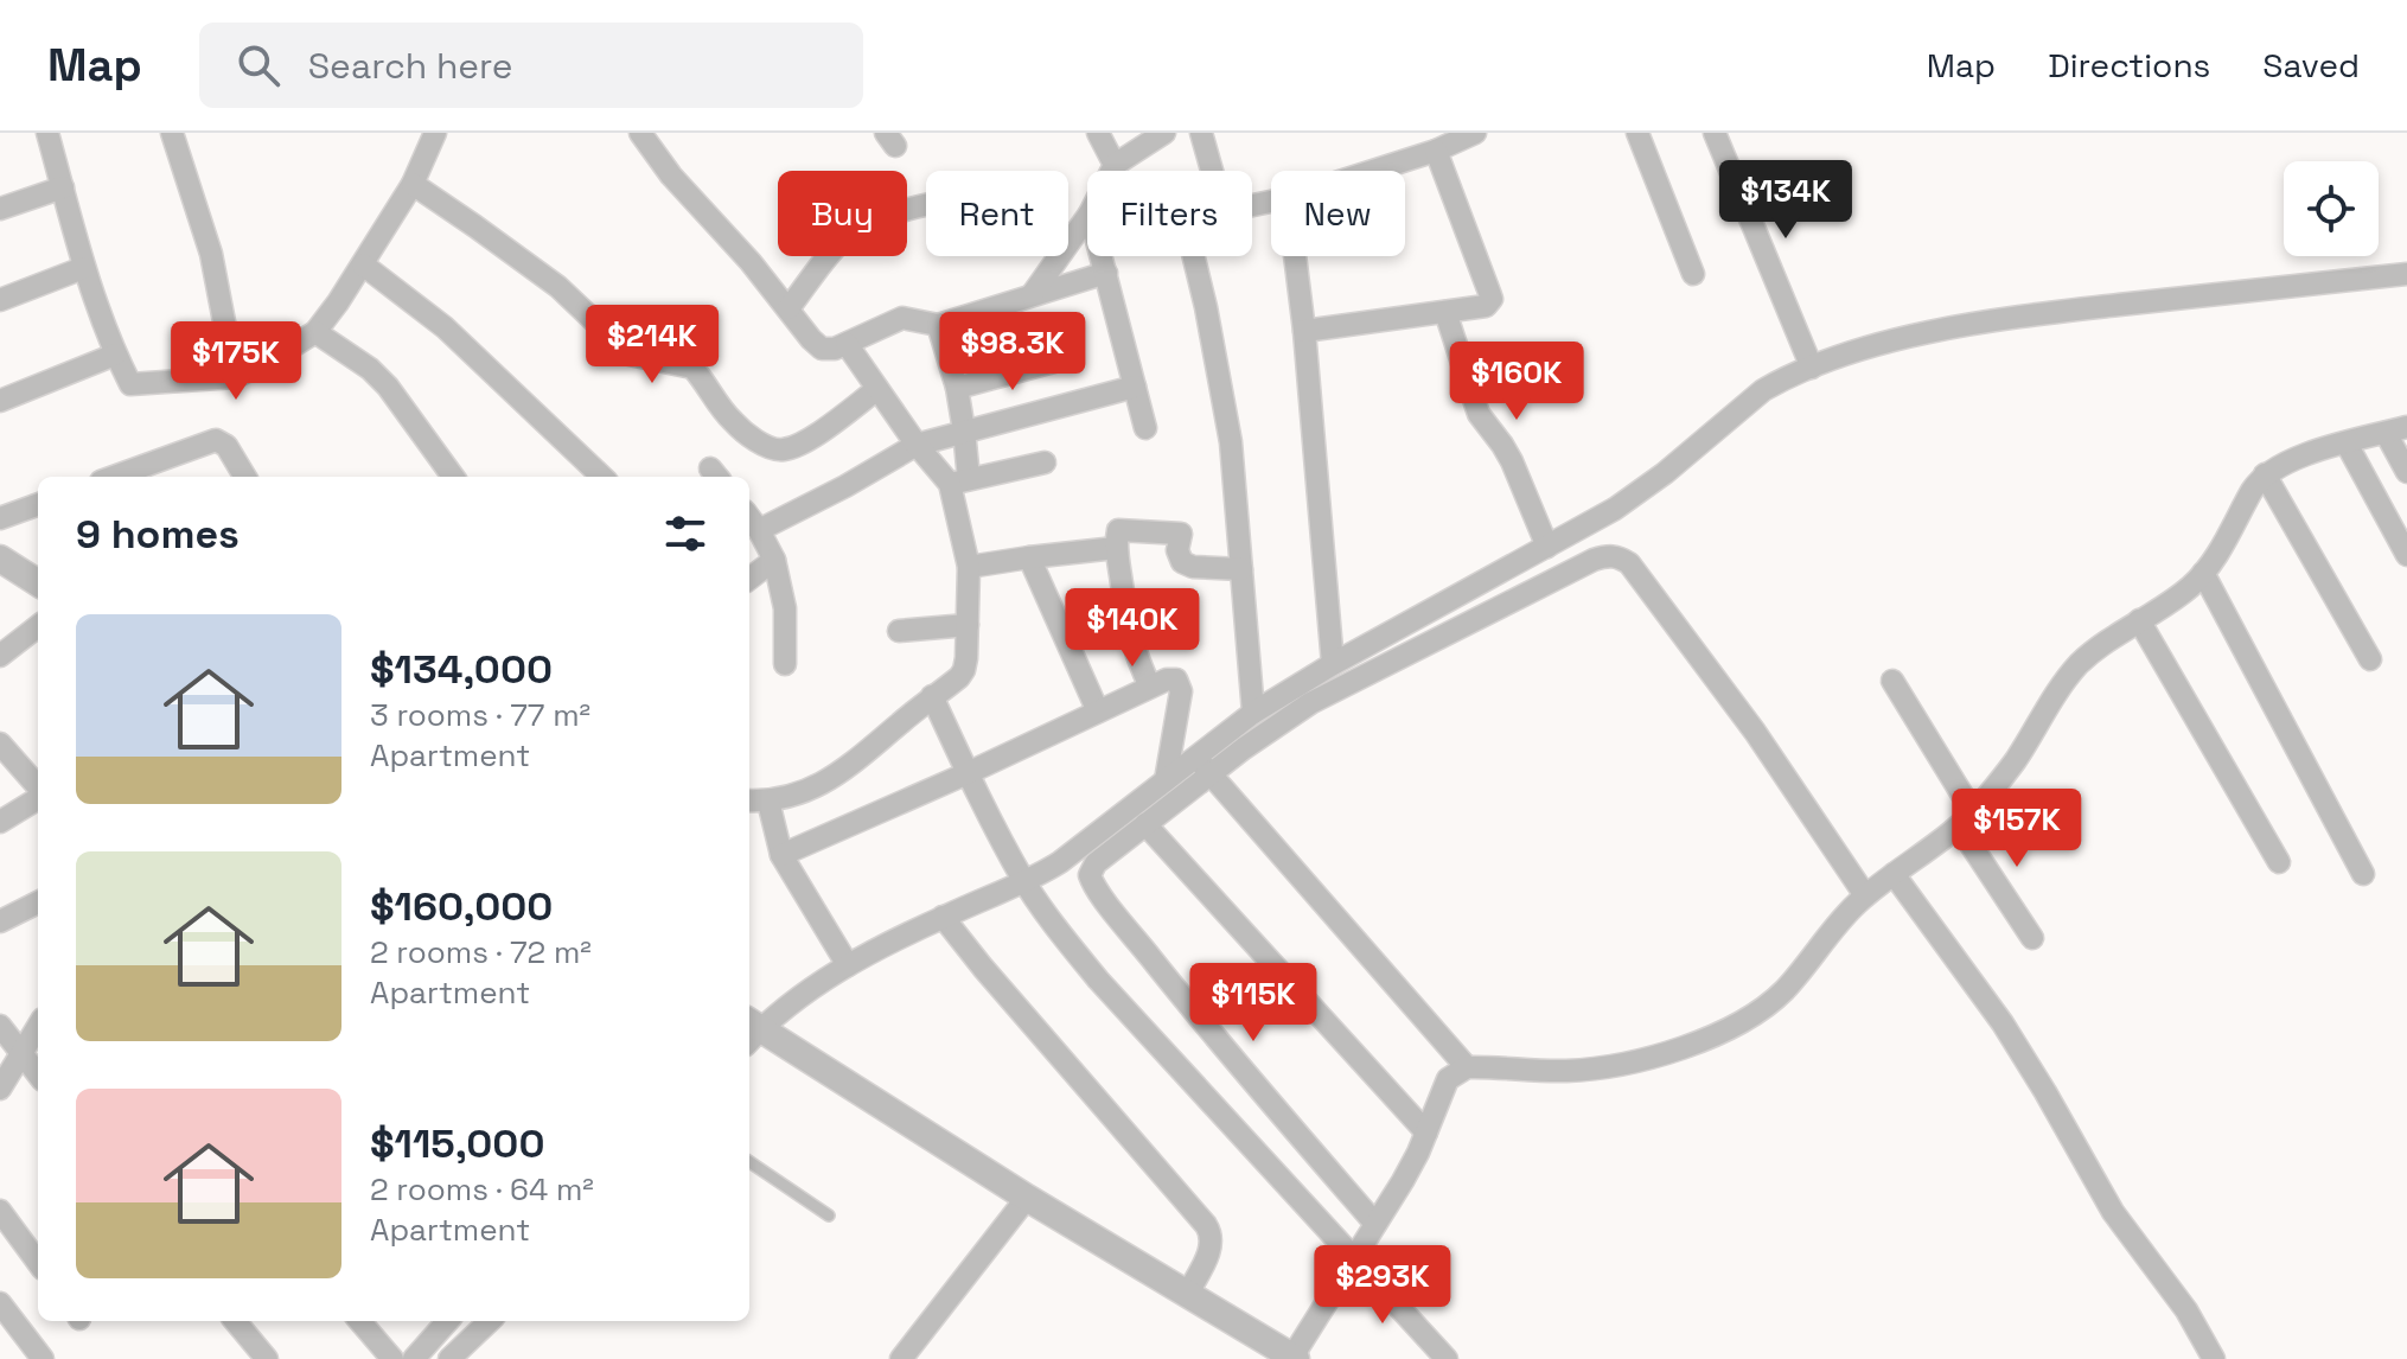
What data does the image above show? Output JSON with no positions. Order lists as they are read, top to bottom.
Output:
{
  "page": {
    "header": "Map",
    "search": "Search here",
    "nav": ["Map", "Directions", "Saved"],
    "price": [
      "$134K",
      "$214K",
      "$98.3K",
      "$175K",
      "$160K",
      "$140K",
      "$157K",
      "$115K",
      "$293K"
    ],
    "chip": [
      "Buy",
      "Rent",
      "Filters",
      "New"
    ],
    "heading": "9 homes",
    "list": [
      {
        "name": "$134,000",
        "note": "3 rooms · 77 m² · Apartment"
      },
      {
        "name": "$160,000",
        "note": "2 rooms · 72 m² · Apartment"
      },
      {
        "name": "$115,000",
        "note": "2 rooms · 64 m² · Apartment"
      }
    ]
  }
}
